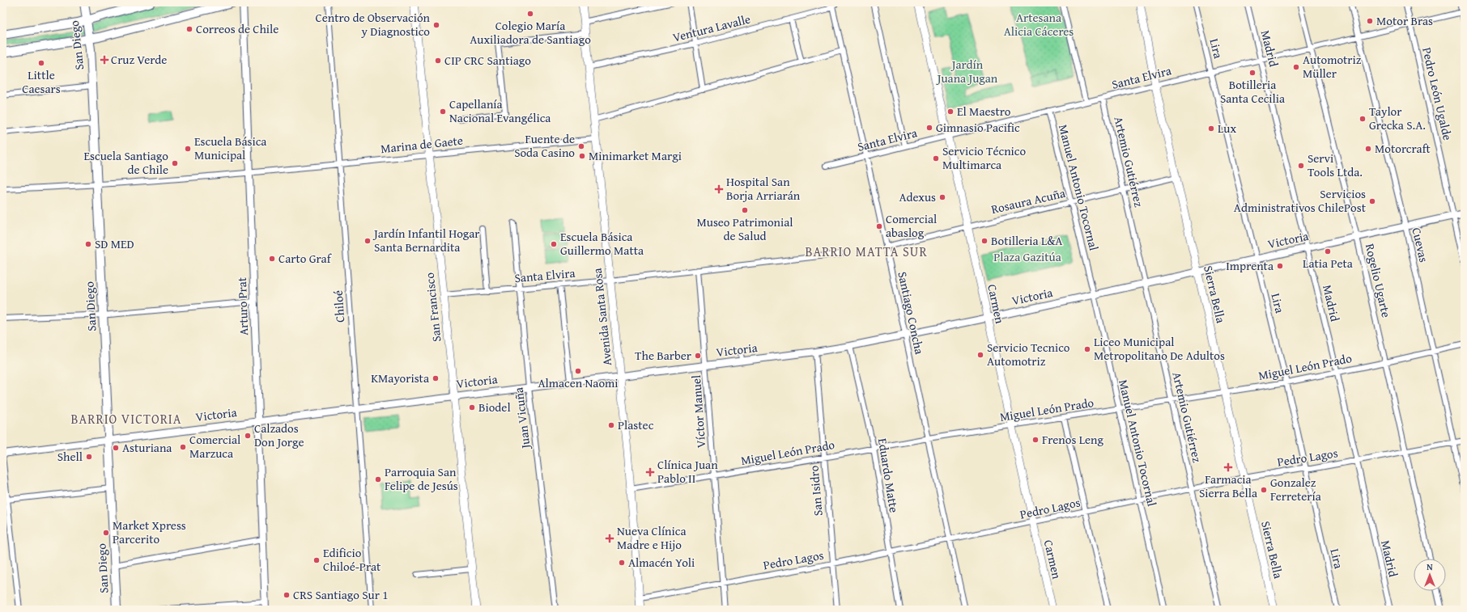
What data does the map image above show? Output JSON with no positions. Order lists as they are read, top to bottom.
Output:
{
  "streets": {
    "main road": [
      "San Diego",
      "Sierra Bella",
      "Carmen",
      "San Francisco",
      "Avenida Santa Rosa"
    ],
    "street": [
      "Ventura Lavalle",
      "Lira",
      "Madrid",
      "Santa Elvira",
      "Pedro León Ugalde",
      "Marina de Gaete",
      "Artemio Gutiérrez",
      "Manuel Antonio Tocornal",
      "Rosaura Acuña",
      "Victoria",
      "Cuevas",
      "Rogelio Ugarte",
      "Arturo Prat",
      "Chiloé",
      "Santiago Concha",
      "Miguel León Prado",
      "Víctor Manuel",
      "Juan Vicuña",
      "Pedro Lagos",
      "Eduardo Matte",
      "San Isidro"
    ]
  },
  "crossings": [
    ["Ventura Lavalle", "Santiago Concha"],
    ["Ventura Lavalle", "Avenida Santa Rosa"],
    ["San Diego", "Marina de Gaete"],
    ["San Diego", "Victoria"],
    ["Lira", "Santa Elvira"],
    ["Lira", "Victoria"],
    ["Lira", "Miguel León Prado"],
    ["Lira", "Pedro Lagos"],
    ["Madrid", "Santa Elvira"],
    ["Madrid", "Victoria"],
    ["Madrid", "Miguel León Prado"],
    ["Madrid", "Pedro Lagos"],
    ["Santa Elvira", "Pedro León Ugalde"],
    ["Santa Elvira", "Artemio Gutiérrez"],
    ["Santa Elvira", "Manuel Antonio Tocornal"],
    ["Santa Elvira", "Cuevas"],
    ["Santa Elvira", "Rogelio Ugarte"],
    ["Santa Elvira", "Sierra Bella"],
    ["Santa Elvira", "Carmen"],
    ["Santa Elvira", "San Francisco"],
    ["Santa Elvira", "Santiago Concha"],
    ["Santa Elvira", "Avenida Santa Rosa"],
    ["Santa Elvira", "Víctor Manuel"],
    ["Santa Elvira", "Juan Vicuña"],
    ["Pedro León Ugalde", "Victoria"],
    ["Marina de Gaete", "Arturo Prat"],
    ["Marina de Gaete", "Chiloé"],
    ["Marina de Gaete", "San Francisco"],
    ["Marina de Gaete", "Avenida Santa Rosa"],
    ["Artemio Gutiérrez", "Rosaura Acuña"],
    ["Artemio Gutiérrez", "Victoria"],
    ["Artemio Gutiérrez", "Miguel León Prado"],
    ["Artemio Gutiérrez", "Pedro Lagos"],
    ["Manuel Antonio Tocornal", "Rosaura Acuña"],
    ["Manuel Antonio Tocornal", "Victoria"],
    ["Manuel Antonio Tocornal", "Miguel León Prado"],
    ["Manuel Antonio Tocornal", "Pedro Lagos"],
    ["Rosaura Acuña", "Sierra Bella"],
    ["Rosaura Acuña", "Carmen"],
    ["Rosaura Acuña", "Santiago Concha"],
    ["Victoria", "Cuevas"],
    ["Victoria", "Rogelio Ugarte"],
    ["Victoria", "Sierra Bella"],
    ["Victoria", "Carmen"],
    ["Victoria", "Arturo Prat"],
    ["Victoria", "Chiloé"],
    ["Victoria", "San Francisco"],
    ["Victoria", "Santiago Concha"],
    ["Victoria", "Avenida Santa Rosa"],
    ["Victoria", "Víctor Manuel"],
    ["Victoria", "Juan Vicuña"],
    ["Victoria", "Eduardo Matte"],
    ["Victoria", "San Isidro"],
    ["Cuevas", "Miguel León Prado"],
    ["Cuevas", "Pedro Lagos"],
    ["Rogelio Ugarte", "Miguel León Prado"],
    ["Rogelio Ugarte", "Pedro Lagos"],
    ["Sierra Bella", "Miguel León Prado"],
    ["Sierra Bella", "Pedro Lagos"],
    ["Carmen", "Miguel León Prado"],
    ["Carmen", "Pedro Lagos"],
    ["Santiago Concha", "Miguel León Prado"],
    ["Santiago Concha", "Pedro Lagos"],
    ["Avenida Santa Rosa", "Miguel León Prado"],
    ["Avenida Santa Rosa", "Pedro Lagos"],
    ["Miguel León Prado", "Víctor Manuel"],
    ["Miguel León Prado", "Eduardo Matte"],
    ["Miguel León Prado", "San Isidro"],
    ["Víctor Manuel", "Pedro Lagos"],
    ["Pedro Lagos", "Eduardo Matte"],
    ["Pedro Lagos", "San Isidro"]
  ],
  "districts": ["BARRIO MATTA SUR", "BARRIO VICTORIA"],
  "parks": ["Artesana Alicia Cáceres", "Jardín Juana Jugan", "Plaza Gazitúa"],
  "places": {
    "other": [
      "Colegio María Auxiliadora de Santiago",
      "Motor Bras",
      "Centro de Observación y Diagnostico",
      "Correos de Chile",
      "CIP CRC Santiago",
      "Little Caesars",
      "Automotriz Müller",
      "Botilleria Santa Cecilia",
      "Capellanía Nacional Evangélica",
      "El Maestro",
      "Taylor Grecka S.A.",
      "Gimnasio Pacific",
      "Lux",
      "Fuente de Soda Casino",
      "Escuela Básica Municipal",
      "Motorcraft",
      "Minimarket Margi",
      "Servicio Técnico Multimarca",
      "Escuela Santiago de Chile",
      "Servi Tools Ltda.",
      "Adexus",
      "Servicios Administrativos ChilePost",
      "Museo Patrimonial de Salud",
      "Comercial abaslog",
      "Jardín Infantil Hogar Santa Bernardita",
      "Botilleria L&A",
      "SD MED",
      "Escuela Básica Guillermo Matta",
      "Latia Peta",
      "Carto Graf",
      "Imprenta",
      "Liceo Municipal Metropolitano De Adultos",
      "Servicio Tecnico Automotriz",
      "The Barber",
      "Almacen Naomi",
      "KMayorista",
      "Biodel",
      "Plastec",
      "Calzados Don Jorge",
      "Frenos Leng",
      "Comercial Marzuca",
      "Asturiana",
      "Shell",
      "Parroquia San Felipe de Jesús",
      "Gonzalez Ferretería",
      "Market Xpress Parcerito",
      "Edificio Chiloé-Prat",
      "Almacén Yoli",
      "CRS Santiago Sur 1"
    ],
    "health": [
      "Cruz Verde",
      "Hospital San Borja Arriarán",
      "Farmacia Sierra Bella",
      "Clínica Juan Pablo II",
      "Nueva Clínica Madre e Hijo"
    ]
  },
  "north": "top"
}
